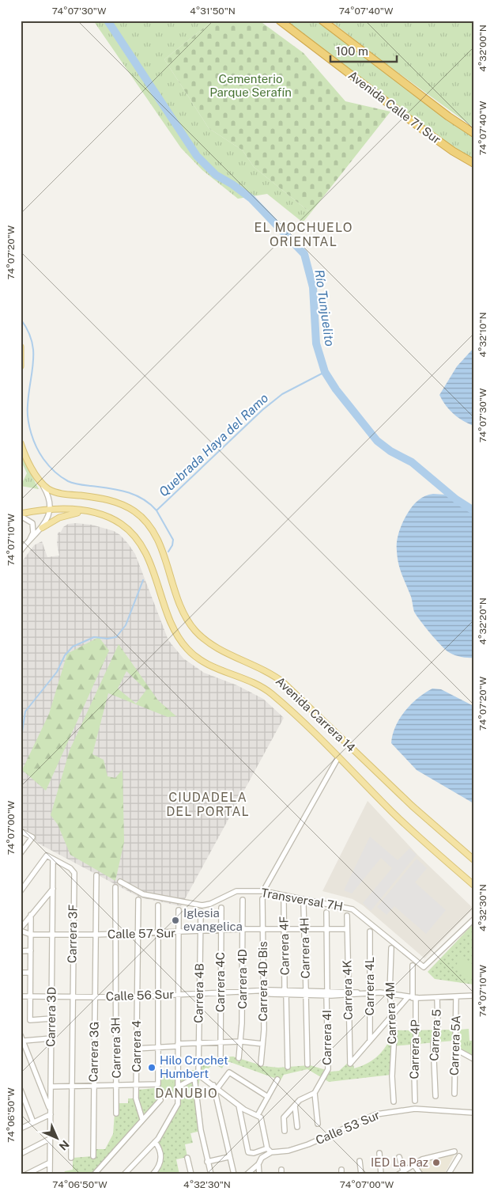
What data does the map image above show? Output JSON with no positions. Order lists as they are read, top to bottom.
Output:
{
  "streets": {
    "highway": ["Avenida Calle 71 Sur"],
    "main road": ["Avenida Carrera 14"],
    "street": [
      "Transversal 7H",
      "Carrera 3F",
      "Calle 57 Sur",
      "Carrera 4F",
      "Carrera 4H",
      "Carrera 4D",
      "Carrera 4D Bis",
      "Carrera 4C",
      "Carrera 4L",
      "Carrera 4K",
      "Carrera 4B",
      "Calle 56 Sur",
      "Carrera 4M",
      "Carrera 3D",
      "Carrera 5",
      "Carrera 4I",
      "Carrera 5A",
      "Carrera 4",
      "Carrera 3H",
      "Carrera 4P",
      "Carrera 3G",
      "Calle 53 Sur"
    ]
  },
  "crossings": [
    ["Carrera 3F", "Calle 57 Sur"],
    ["Carrera 3F", "Calle 56 Sur"],
    ["Carrera 3F", "Carrera 3D"],
    ["Calle 57 Sur", "Carrera 4F"],
    ["Calle 57 Sur", "Carrera 4H"],
    ["Calle 57 Sur", "Carrera 4D"],
    ["Calle 57 Sur", "Carrera 4D Bis"],
    ["Calle 57 Sur", "Carrera 4C"],
    ["Calle 57 Sur", "Carrera 4K"],
    ["Calle 57 Sur", "Carrera 4B"],
    ["Calle 57 Sur", "Carrera 3D"],
    ["Calle 57 Sur", "Carrera 4I"],
    ["Calle 57 Sur", "Carrera 4"],
    ["Calle 57 Sur", "Carrera 3H"],
    ["Calle 57 Sur", "Carrera 3G"],
    ["Carrera 4F", "Calle 56 Sur"],
    ["Carrera 4H", "Calle 56 Sur"],
    ["Carrera 4D", "Calle 56 Sur"],
    ["Carrera 4D Bis", "Calle 56 Sur"],
    ["Carrera 4C", "Calle 56 Sur"],
    ["Carrera 4L", "Carrera 4K"],
    ["Carrera 4L", "Calle 56 Sur"],
    ["Carrera 4K", "Calle 56 Sur"],
    ["Carrera 4B", "Calle 56 Sur"],
    ["Calle 56 Sur", "Carrera 4M"],
    ["Calle 56 Sur", "Carrera 3D"],
    ["Calle 56 Sur", "Carrera 5"],
    ["Calle 56 Sur", "Carrera 4I"],
    ["Calle 56 Sur", "Carrera 5A"],
    ["Calle 56 Sur", "Carrera 4"],
    ["Calle 56 Sur", "Carrera 3H"],
    ["Calle 56 Sur", "Carrera 4P"],
    ["Calle 56 Sur", "Carrera 3G"]
  ],
  "districts": ["EL MOCHUELO ORIENTAL", "CIUDADELA DEL PORTAL", "DANUBIO"],
  "water": ["Río Tunjuelito", "Quebrada Haya del Ramo"],
  "parks": ["Cementerio Parque Serafín"],
  "places": ["Iglesia evangelica", "Hilo Crochet Humbert", "IED La Paz"],
  "scale_bar": "100 m",
  "north": "bottom right",
  "coordinates": [
    "74°07'30\"W",
    "4°31'50\"N",
    "74°07'40\"W",
    "4°32'00\"N",
    "74°07'20\"W",
    "4°32'10\"N",
    "74°07'10\"W",
    "4°32'20\"N",
    "74°07'00\"W",
    "4°32'30\"N",
    "74°06'50\"W"
  ]
}
